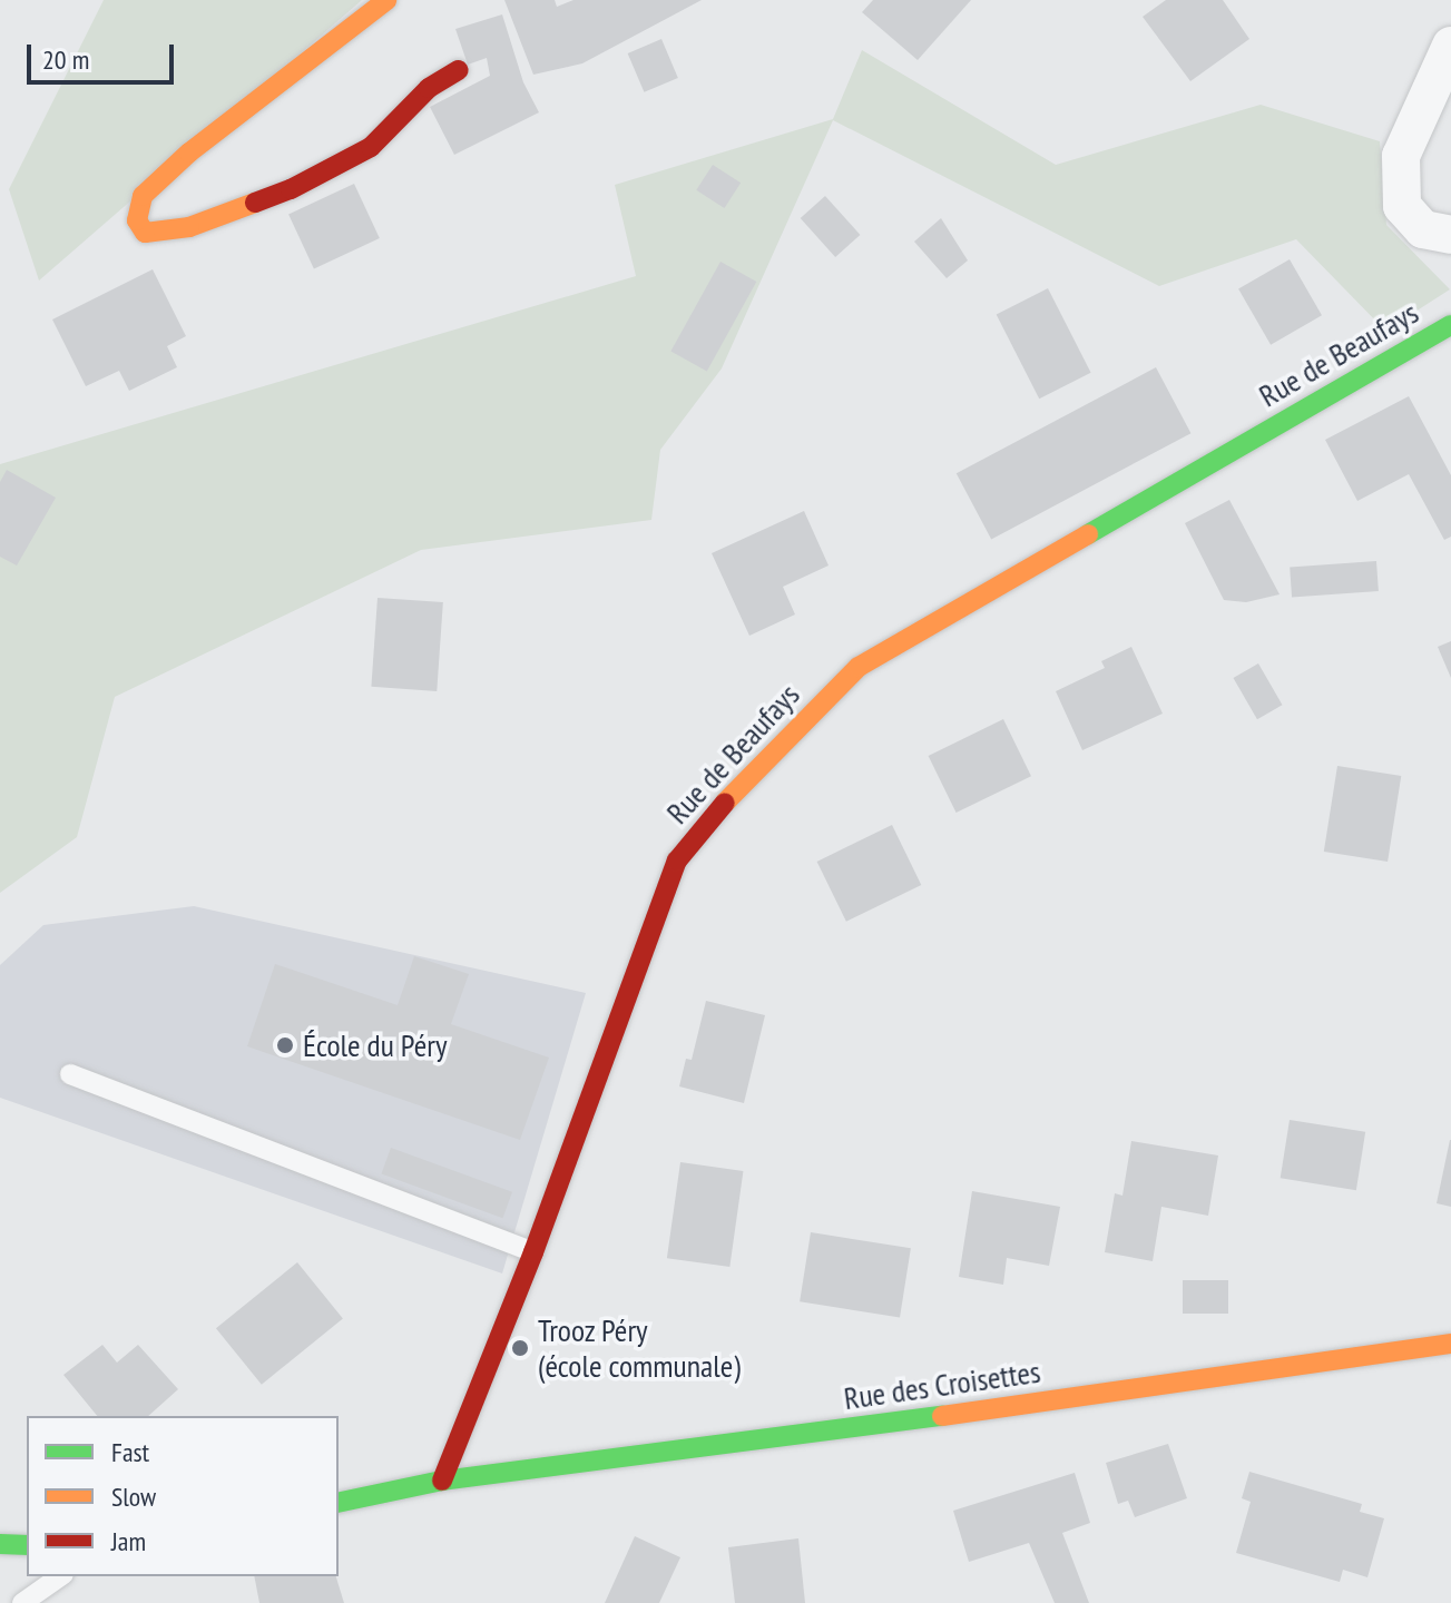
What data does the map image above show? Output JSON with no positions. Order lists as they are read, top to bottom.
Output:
{
  "streets": {
    "street": ["Rue de Beaufays", "Rue des Croisettes"]
  },
  "crossings": [
    ["Rue de Beaufays", "Rue des Croisettes"]
  ],
  "places": ["École du Péry", "Trooz Péry (école communale)"],
  "legend": ["Fast", "Slow", "Jam"],
  "scale_bar": "20 m"
}
